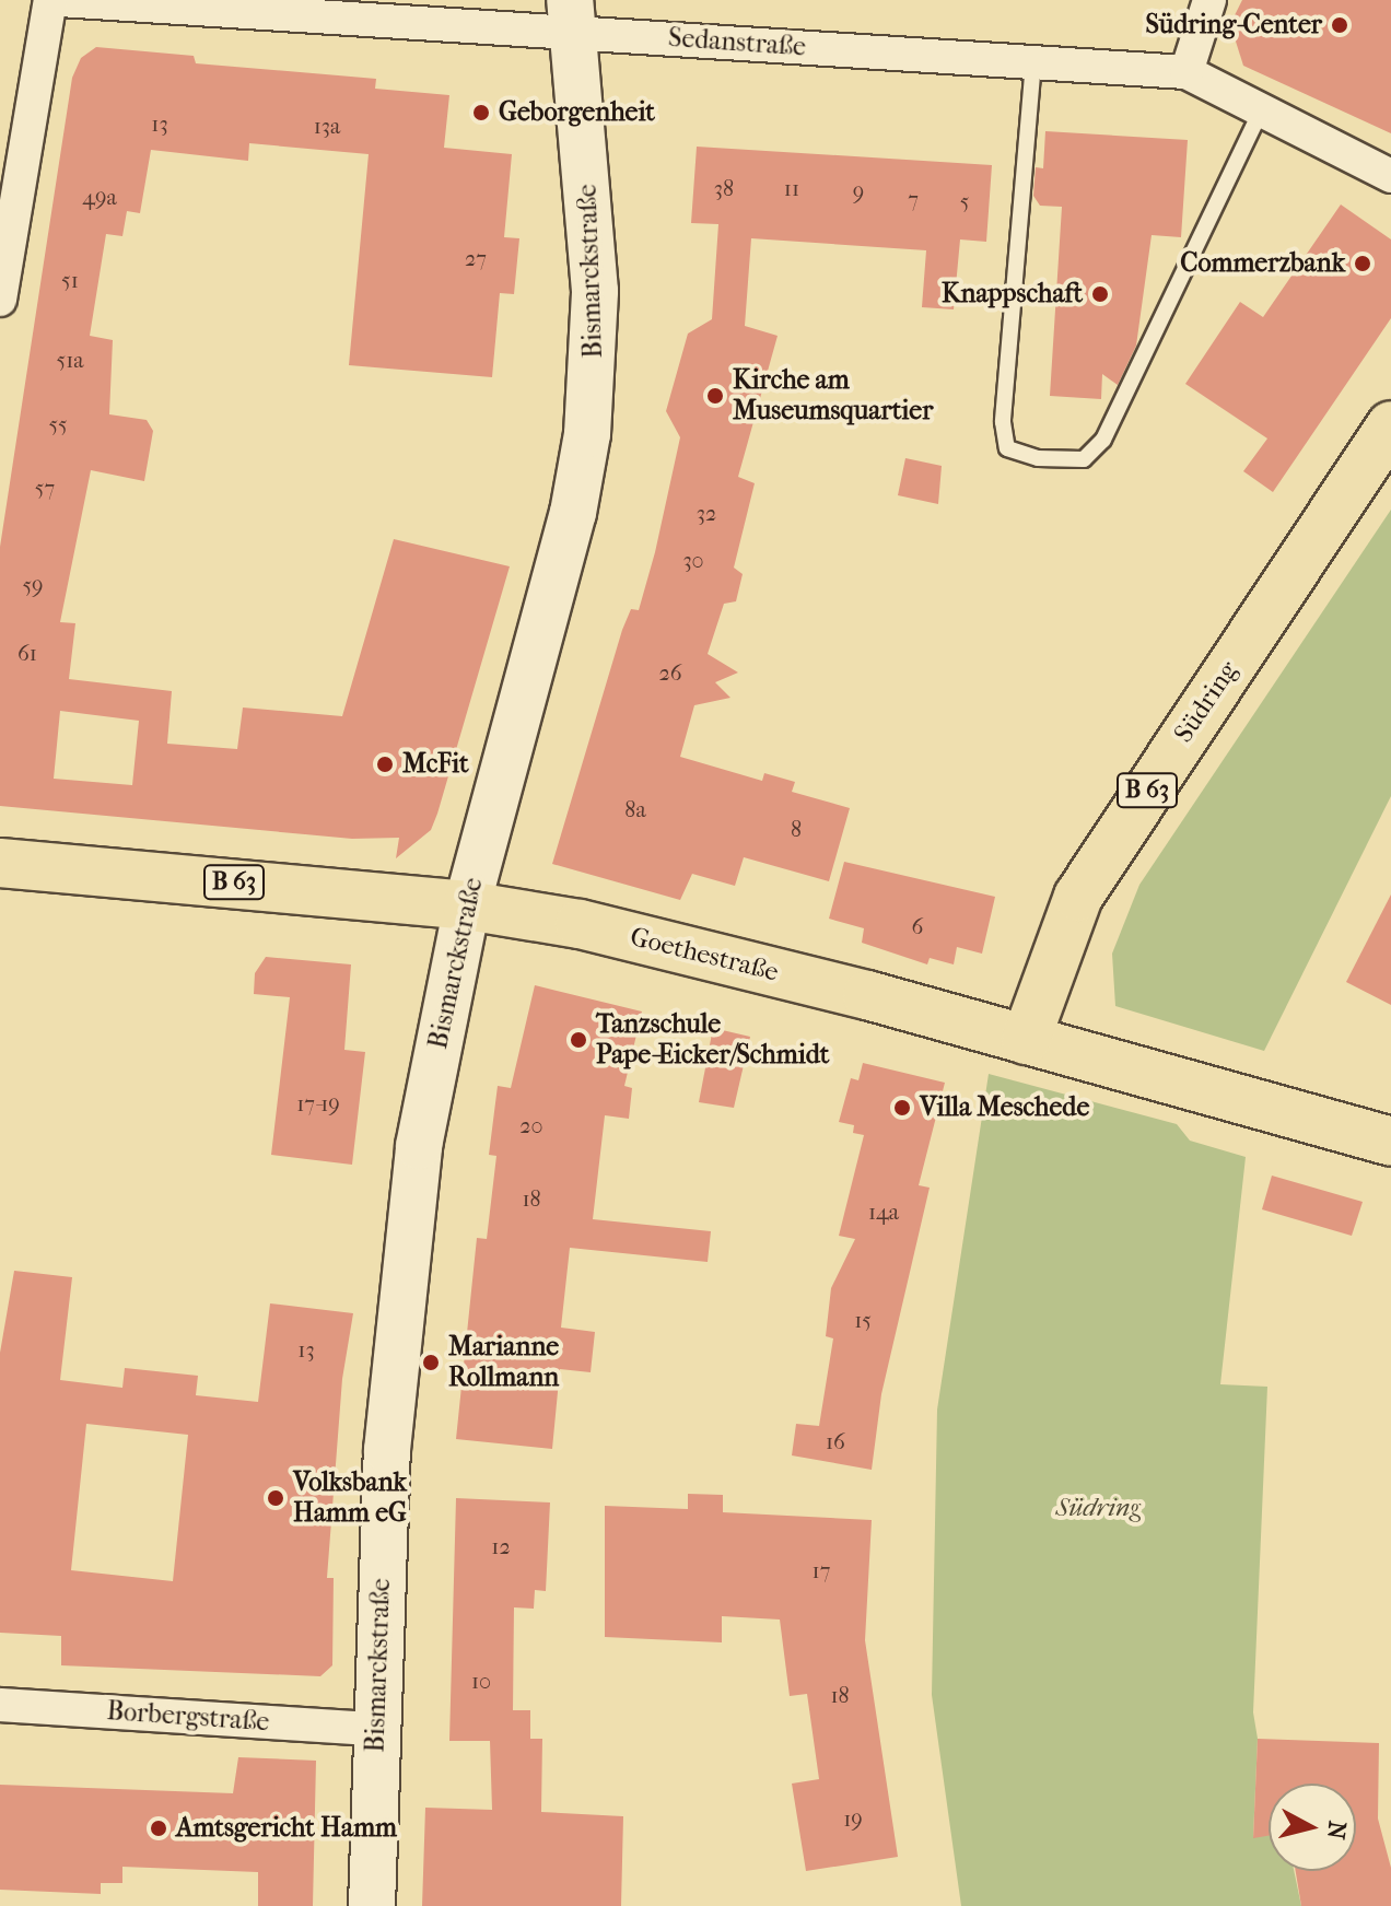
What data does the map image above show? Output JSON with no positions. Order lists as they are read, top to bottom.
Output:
{
  "streets": {
    "main road": ["Südring", "B 63", "Goethestraße"],
    "street": ["Sedanstraße", "Bismarckstraße", "Borbergstraße"]
  },
  "crossings": [
    ["Sedanstraße", "Bismarckstraße"],
    ["Bismarckstraße", "Goethestraße"],
    ["Bismarckstraße", "Borbergstraße"],
    ["Südring", "Goethestraße"]
  ],
  "parks": ["Südring"],
  "places": [
    "Südring-Center",
    "Geborgenheit",
    "Commerzbank",
    "Knappschaft",
    "Kirche am Museumsquartier",
    "McFit",
    "Tanzschule Pape-Eicker/Schmidt",
    "Villa Meschede",
    "Marianne Rollmann",
    "Volksbank Hamm eG",
    "Amtsgericht Hamm"
  ],
  "house_numbers": [
    "13",
    "13a",
    "38",
    "11",
    "9",
    "49a",
    "7",
    "5",
    "27",
    "51",
    "51a",
    "55",
    "57",
    "32",
    "30",
    "59",
    "61",
    "26",
    "8a",
    "8",
    "6",
    "17-19",
    "20",
    "18",
    "14a",
    "15",
    "13",
    "16",
    "12",
    "17",
    "10",
    "18",
    "19"
  ],
  "north": "right"
}
